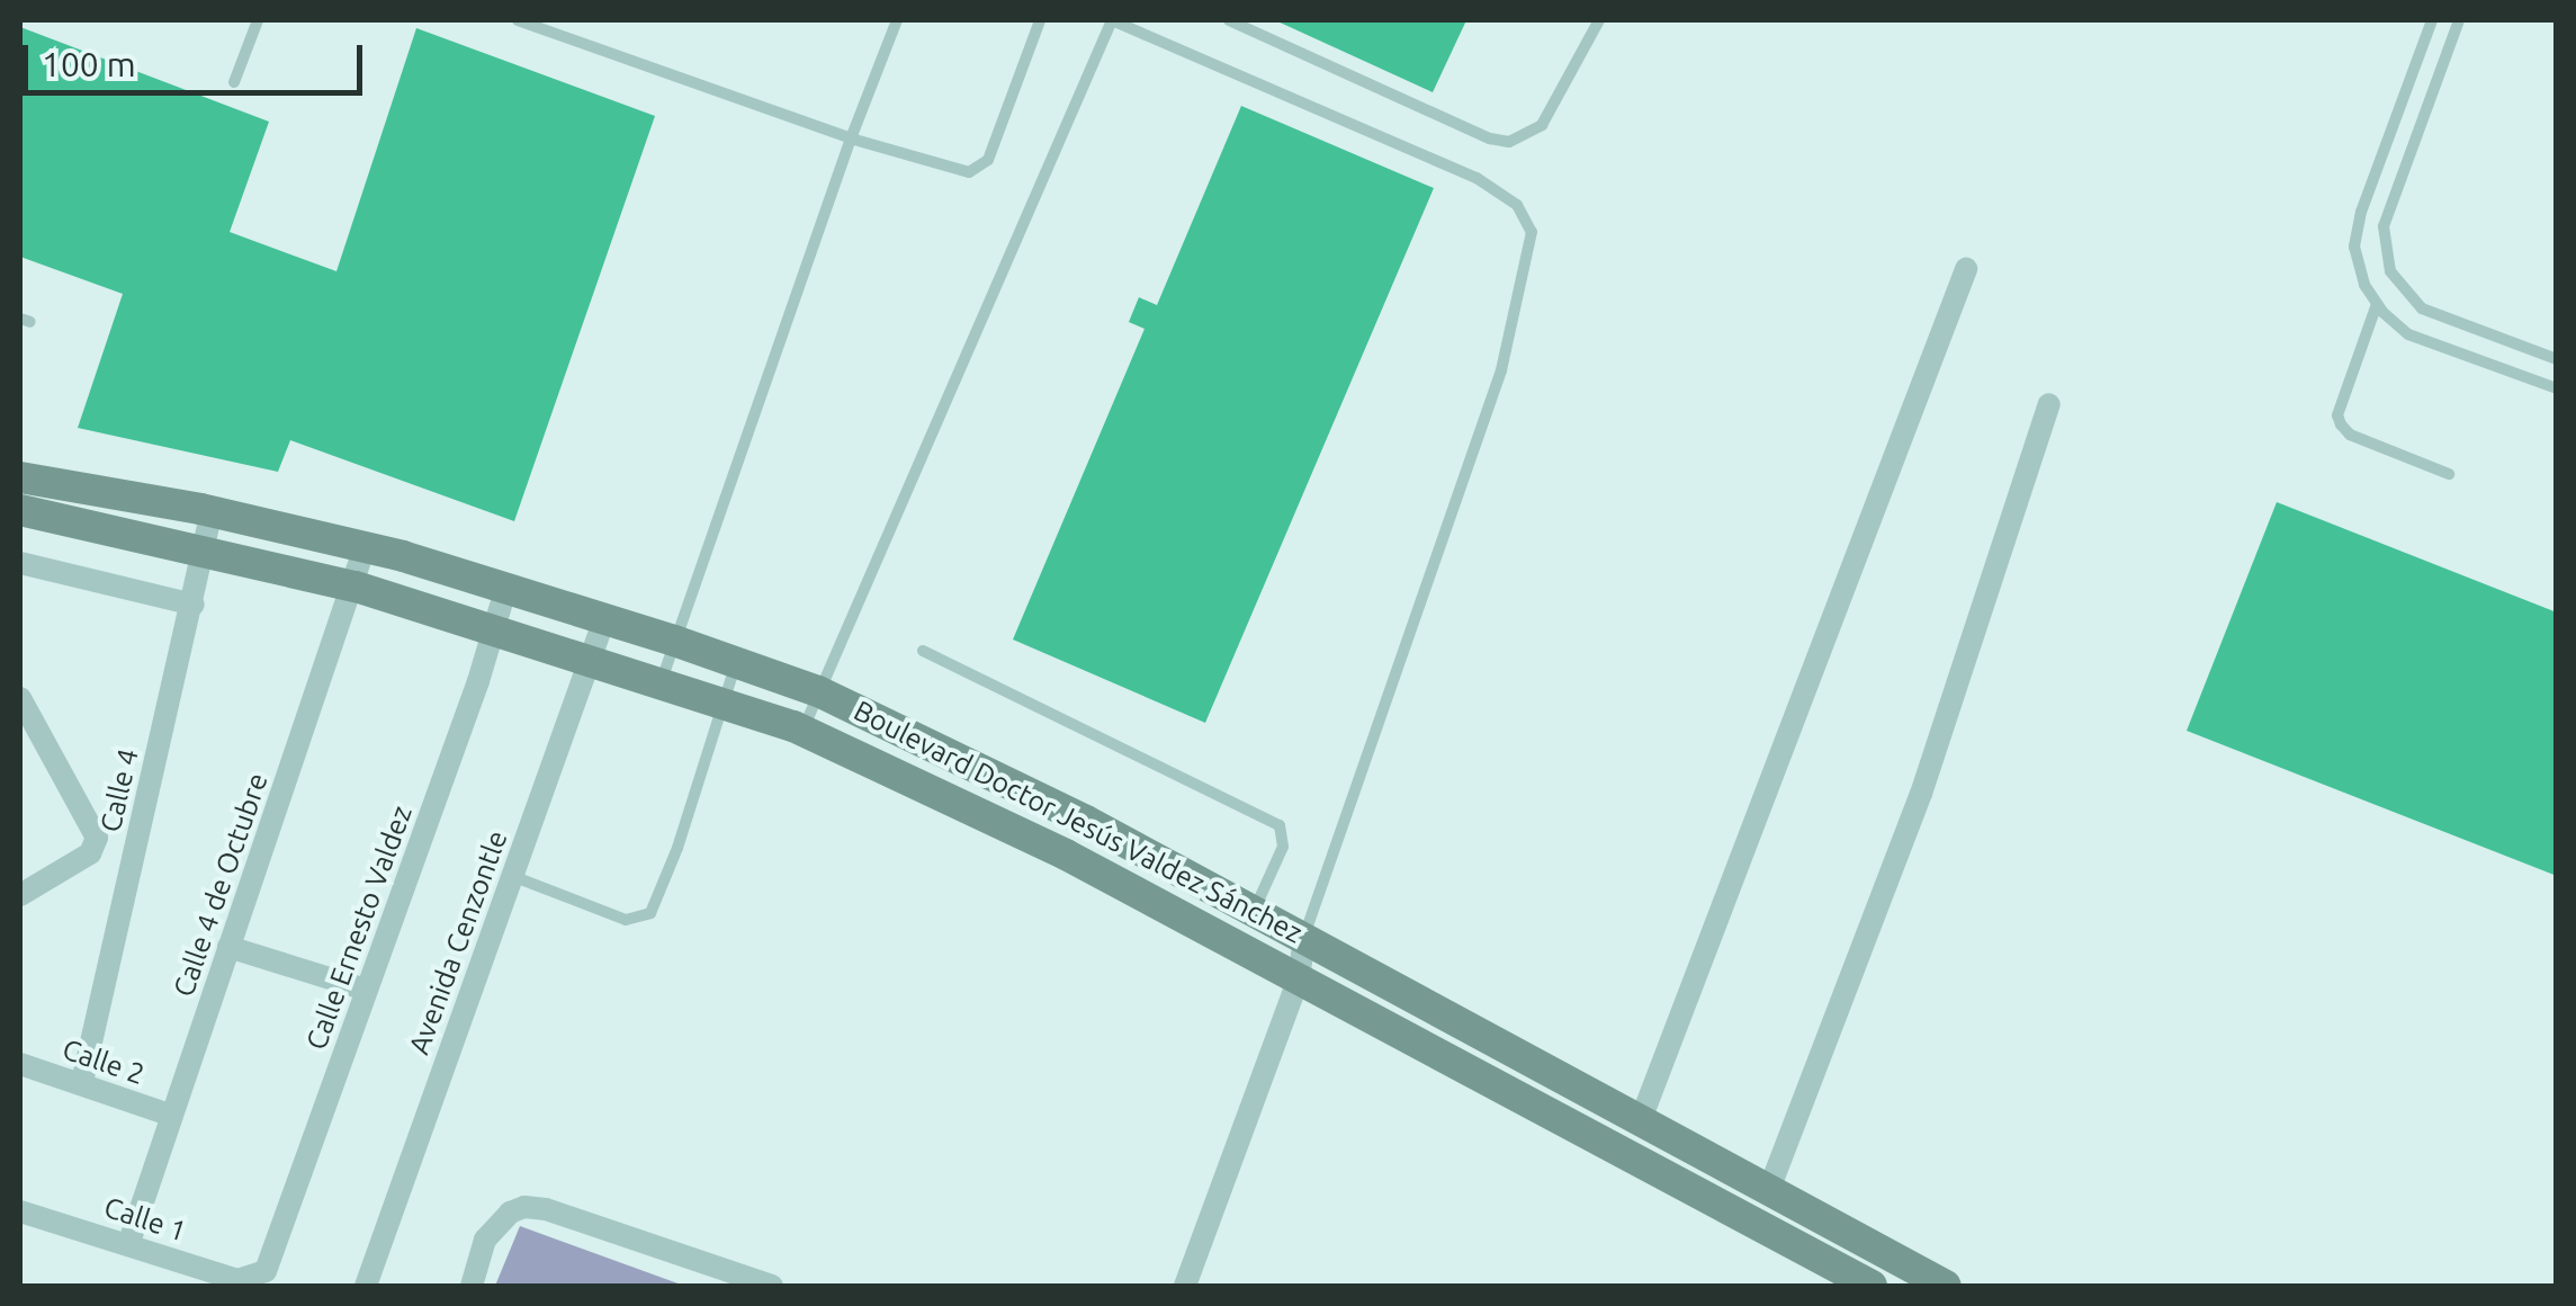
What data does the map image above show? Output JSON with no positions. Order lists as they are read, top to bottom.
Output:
{
  "streets": {
    "main road": ["Boulevard Doctor Jesús Valdez Sánchez"],
    "street": [
      "Calle 4",
      "Calle 4 de Octubre",
      "Calle Ernesto Valdez",
      "Avenida Cenzontle",
      "Calle 2",
      "Calle 1"
    ]
  },
  "crossings": [
    ["Calle 4", "Boulevard Doctor Jesús Valdez Sánchez"],
    ["Calle 4", "Calle 2"],
    ["Boulevard Doctor Jesús Valdez Sánchez", "Calle 4 de Octubre"],
    ["Boulevard Doctor Jesús Valdez Sánchez", "Calle Ernesto Valdez"],
    ["Boulevard Doctor Jesús Valdez Sánchez", "Avenida Cenzontle"],
    ["Calle 4 de Octubre", "Calle 2"],
    ["Calle 4 de Octubre", "Calle 1"],
    ["Calle Ernesto Valdez", "Calle 1"]
  ],
  "scale_bar": "100 m"
}
